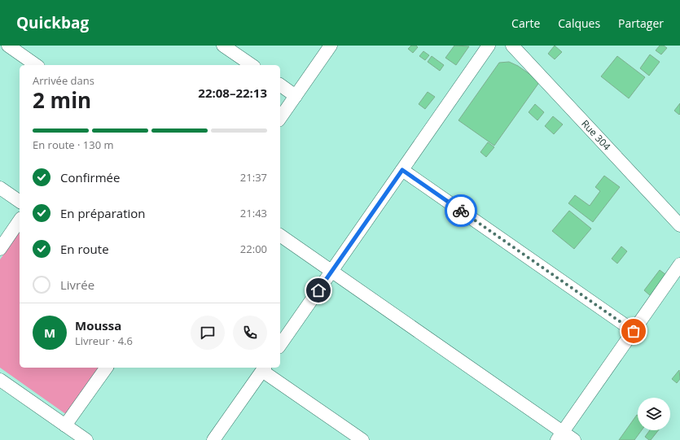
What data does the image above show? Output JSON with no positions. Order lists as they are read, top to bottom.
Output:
{
  "streets": {
    "street": ["Rue 304"]
  },
  "page": {
    "header": "Quickbag",
    "nav": ["Carte", "Calques", "Partager"],
    "heading": ["2 min", "Arrivée dans", "22:08–22:13"],
    "panel": ["Moussa", "Livreur · 4.6"],
    "bar": "En route · 130 m",
    "list": [
      ["Confirmée", "21:37"],
      ["En préparation", "21:43"],
      ["En route", "22:00"],
      "Livrée"
    ],
    "round": "M"
  }
}
